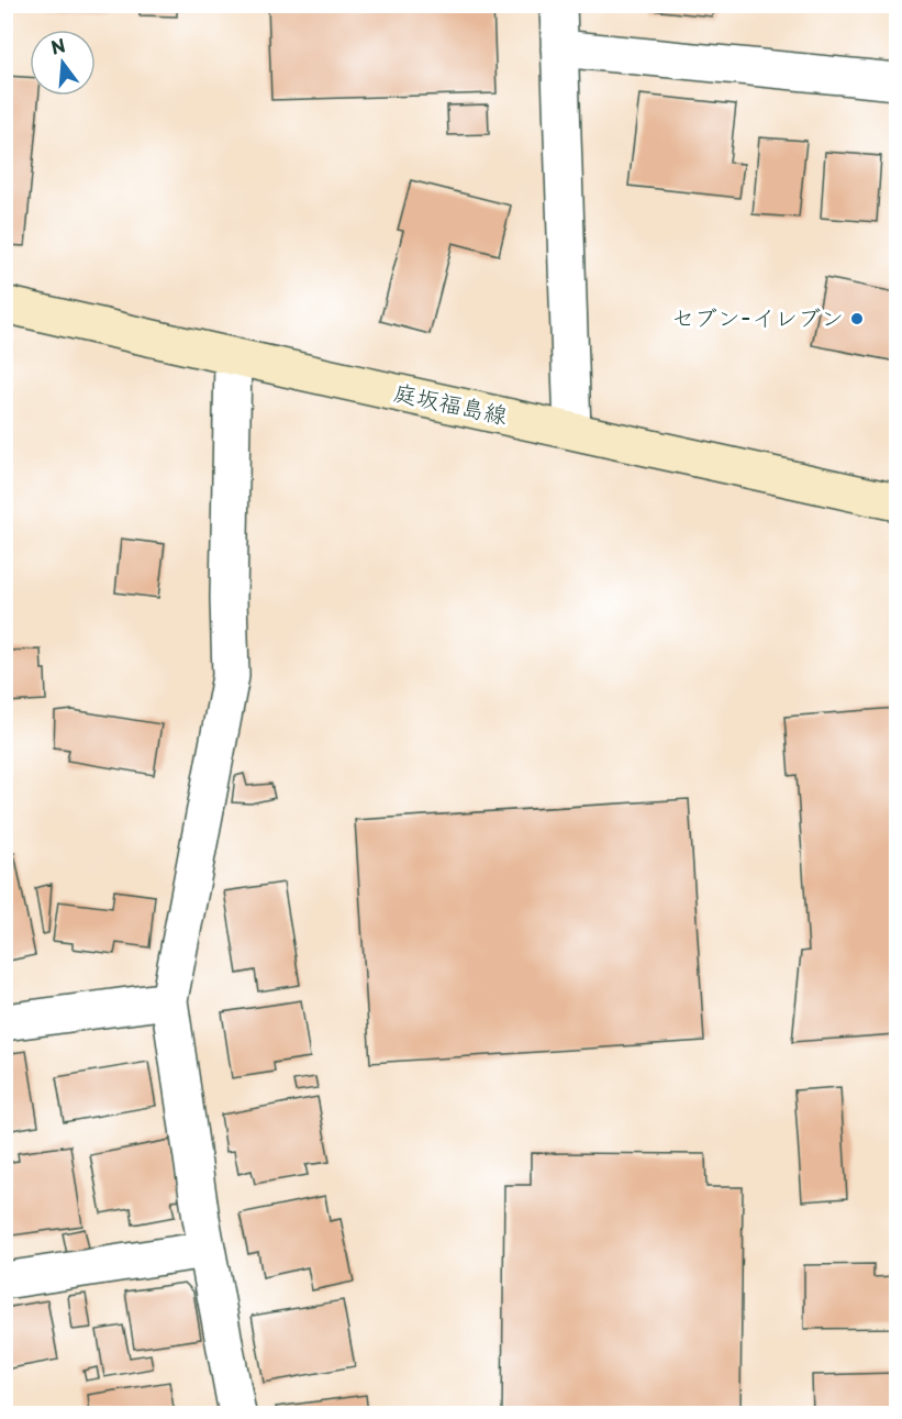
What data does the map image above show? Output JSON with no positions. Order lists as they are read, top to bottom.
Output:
{
  "streets": {
    "main road": ["庭坂福島線"]
  },
  "places": ["セブン-イレブン"],
  "north": "top"
}
